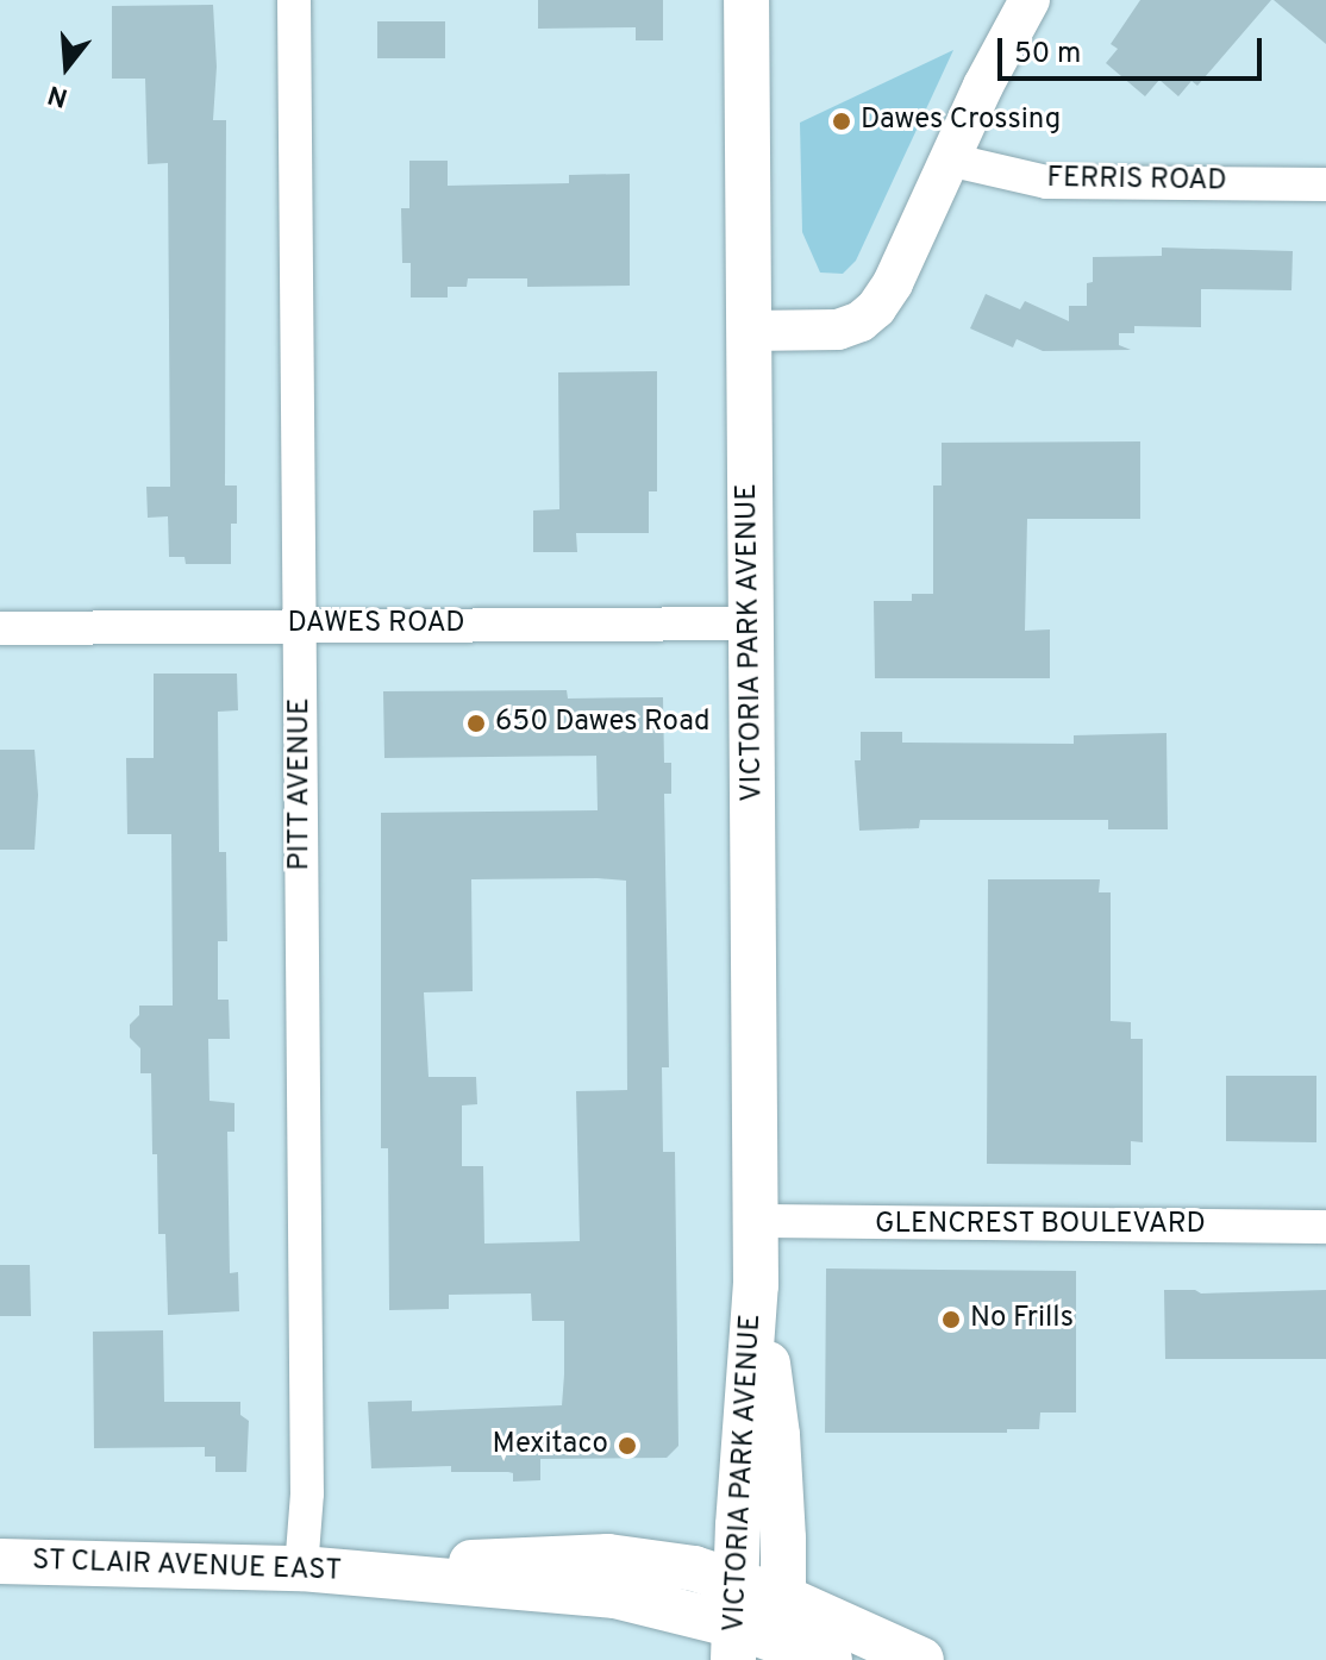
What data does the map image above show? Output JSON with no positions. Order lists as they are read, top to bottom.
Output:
{
  "streets": {
    "main road": ["VICTORIA PARK AVENUE", "ST CLAIR AVENUE EAST"],
    "street": [
      "FERRIS ROAD",
      "DAWES ROAD",
      "PITT AVENUE",
      "GLENCREST BOULEVARD"
    ]
  },
  "crossings": [
    ["DAWES ROAD", "VICTORIA PARK AVENUE"],
    ["DAWES ROAD", "PITT AVENUE"],
    ["VICTORIA PARK AVENUE", "GLENCREST BOULEVARD"],
    ["VICTORIA PARK AVENUE", "ST CLAIR AVENUE EAST"],
    ["PITT AVENUE", "ST CLAIR AVENUE EAST"]
  ],
  "places": [
    "Dawes Crossing",
    "650 Dawes Road",
    "No Frills",
    "Mexitaco"
  ],
  "scale_bar": "50 m",
  "north": "bottom"
}
